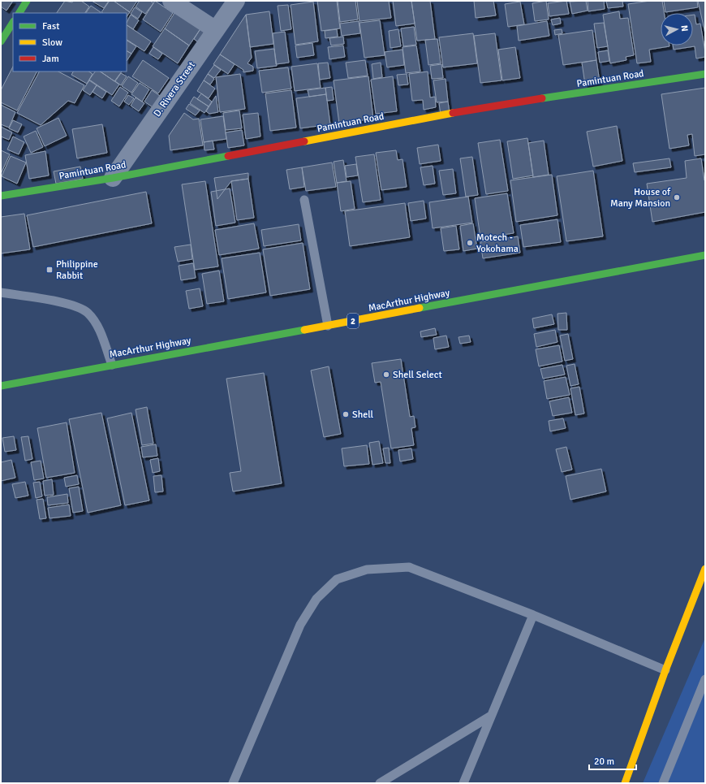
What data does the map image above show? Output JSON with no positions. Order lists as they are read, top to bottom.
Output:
{
  "streets": {
    "main road": ["Pamintuan Road", "MacArthur Highway", "2"],
    "street": ["D. Rivera Street"]
  },
  "crossings": [
    ["Pamintuan Road", "D. Rivera Street"]
  ],
  "places": {
    "other": [
      "House of Many Mansion",
      "Motech - Yokohama",
      "Shell Select",
      "Shell"
    ],
    "transit": ["Philippine Rabbit"]
  },
  "legend": ["Fast", "Slow", "Jam"],
  "scale_bar": "20 m",
  "north": "right"
}
